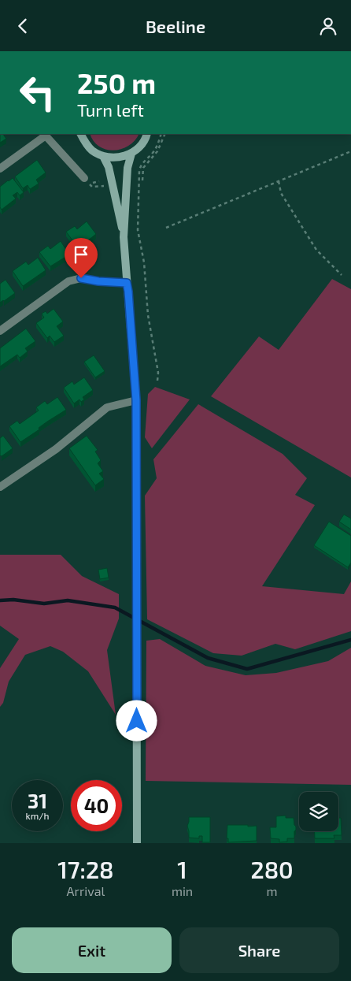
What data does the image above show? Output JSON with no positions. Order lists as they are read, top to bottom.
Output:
{
  "page": {
    "header": "Beeline",
    "turn": ["250 m", "Turn left"],
    "speed": "31 km/h",
    "limit": "40",
    "eta": [
      "17:28",
      "Arrival",
      "1",
      "min",
      "280",
      "m"
    ],
    "buttons": ["Exit", "Share"]
  }
}
